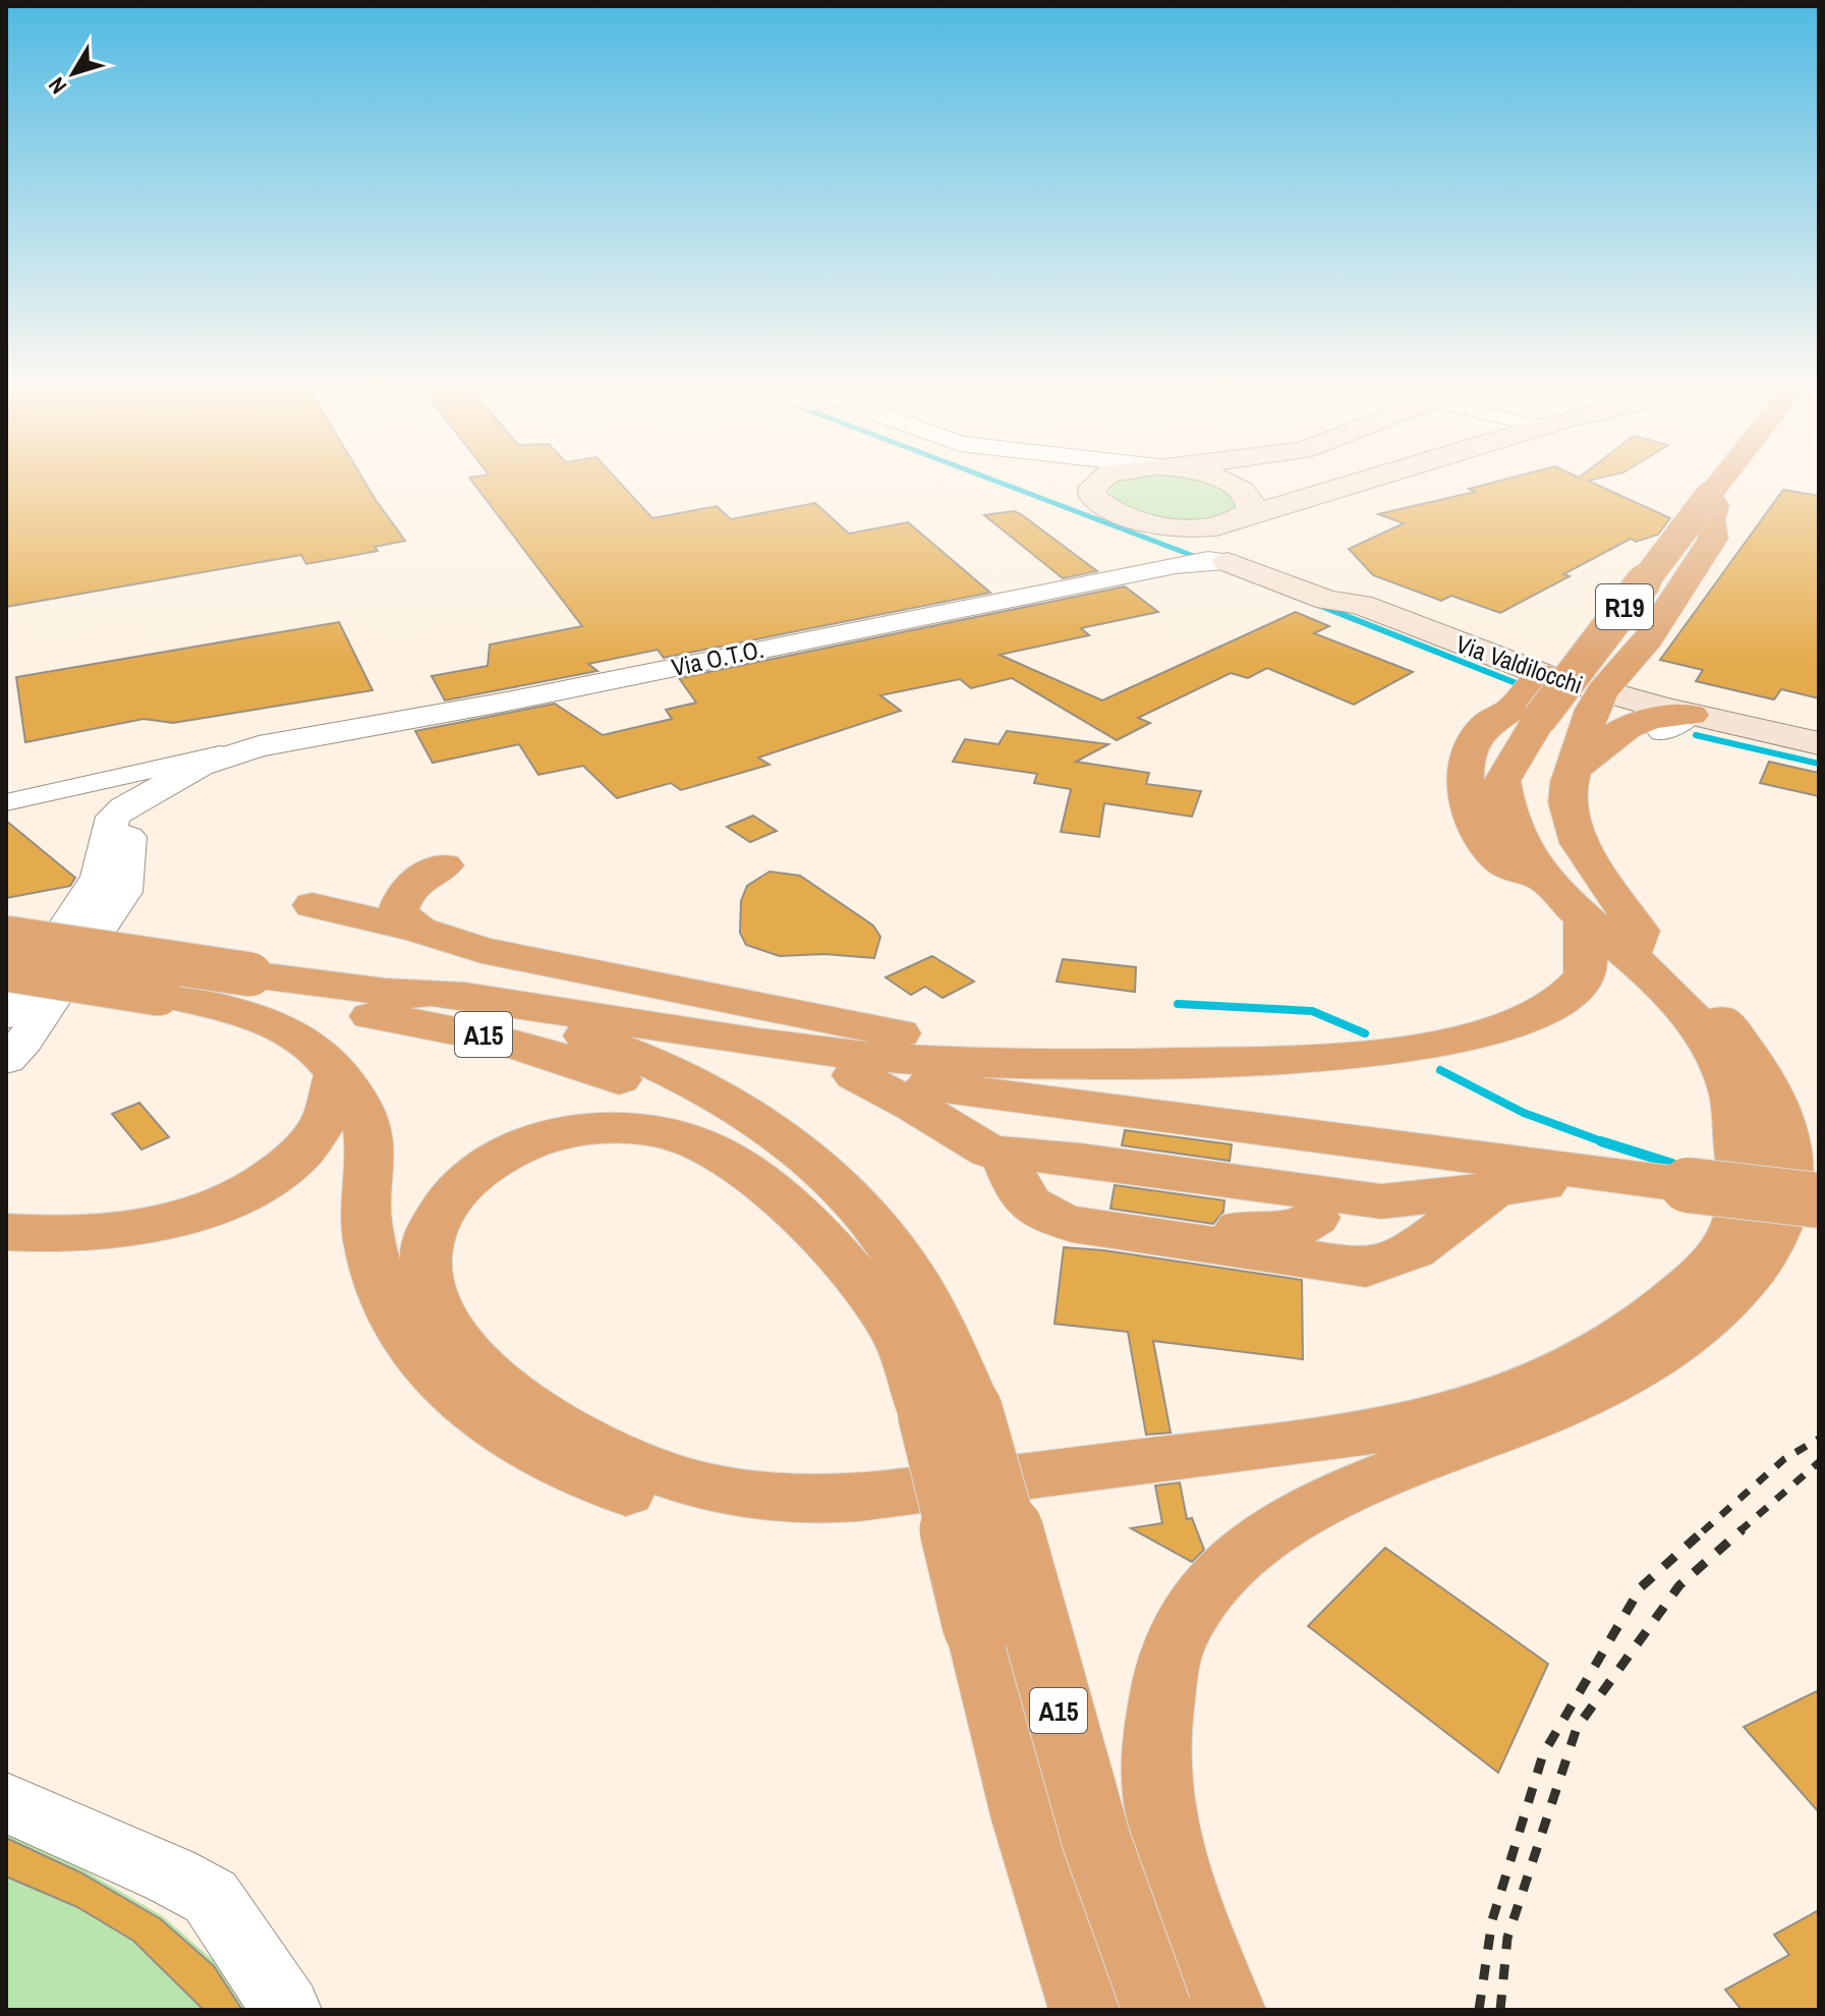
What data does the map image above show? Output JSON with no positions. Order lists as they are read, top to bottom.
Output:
{
  "streets": {
    "highway": ["R19", "A15"],
    "main road": ["Via Valdilocchi"],
    "street": ["Via O.T.O."]
  },
  "crossings": [
    ["Via O.T.O.", "Via Valdilocchi"]
  ],
  "north": "bottom left"
}
